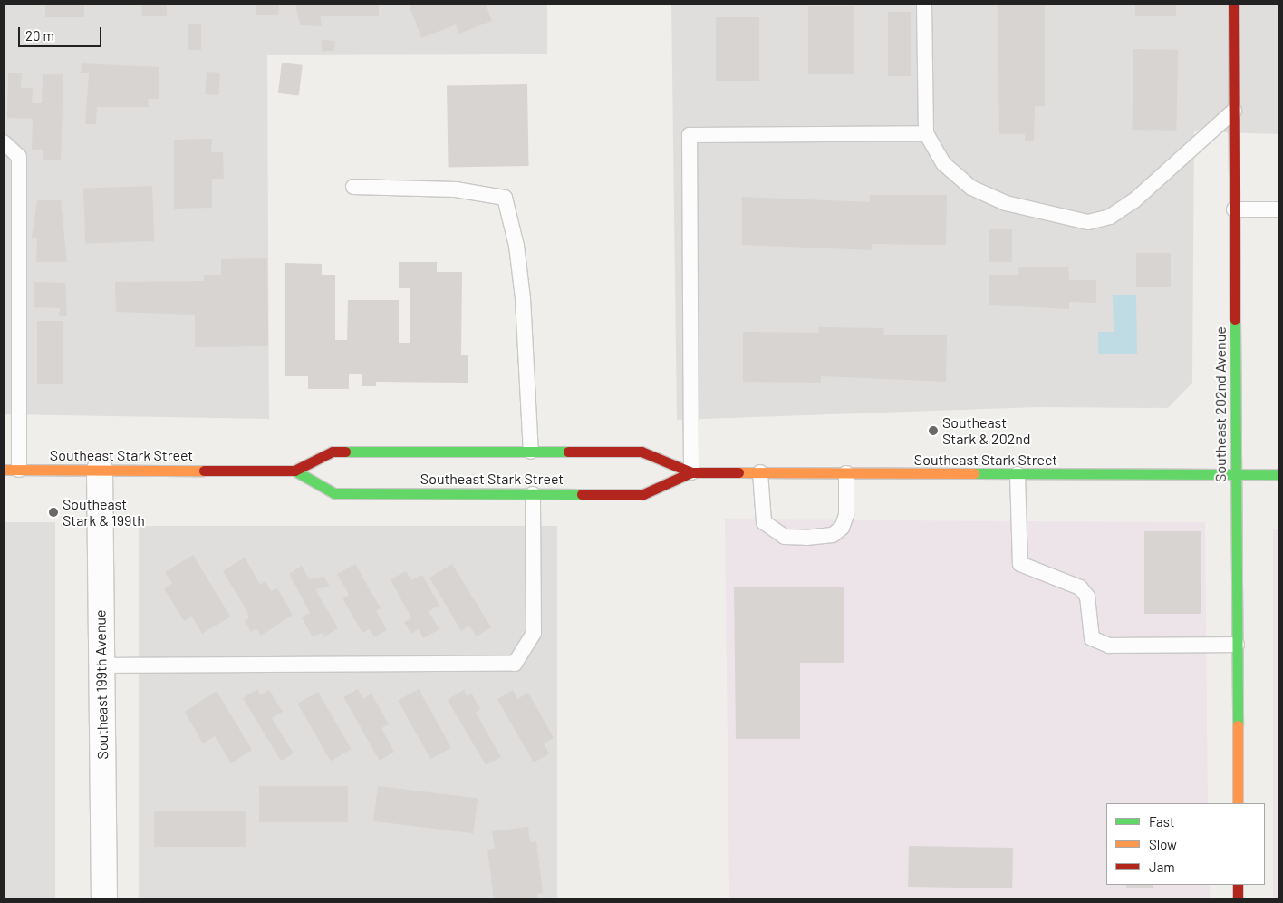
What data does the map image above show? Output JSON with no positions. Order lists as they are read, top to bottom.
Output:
{
  "streets": {
    "main road": ["Southeast 202nd Avenue", "Southeast Stark Street"],
    "street": ["Southeast 199th Avenue"]
  },
  "crossings": [
    ["Southeast 202nd Avenue", "Southeast Stark Street"],
    ["Southeast Stark Street", "Southeast 199th Avenue"]
  ],
  "places": ["Southeast Stark & 202nd", "Southeast Stark & 199th"],
  "legend": ["Fast", "Slow", "Jam"],
  "scale_bar": "20 m"
}
